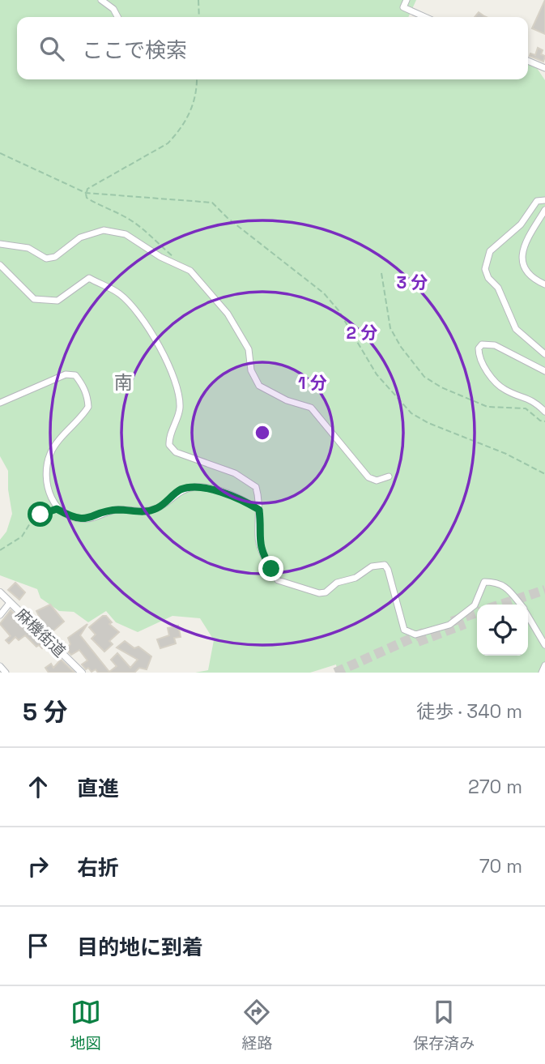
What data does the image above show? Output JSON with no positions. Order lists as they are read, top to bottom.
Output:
{
  "streets": {
    "street": ["麻機街道"]
  },
  "districts": ["南"],
  "page": {
    "search": "ここで検索",
    "heading": ["5 分", "徒歩 · 340 m"],
    "list": [
      ["直進", "270 m"],
      ["右折", "70 m"],
      "目的地に到着"
    ],
    "nav": ["地図", "経路", "保存済み"]
  },
  "rings": ["3 分", "2 分", "1 分"]
}
